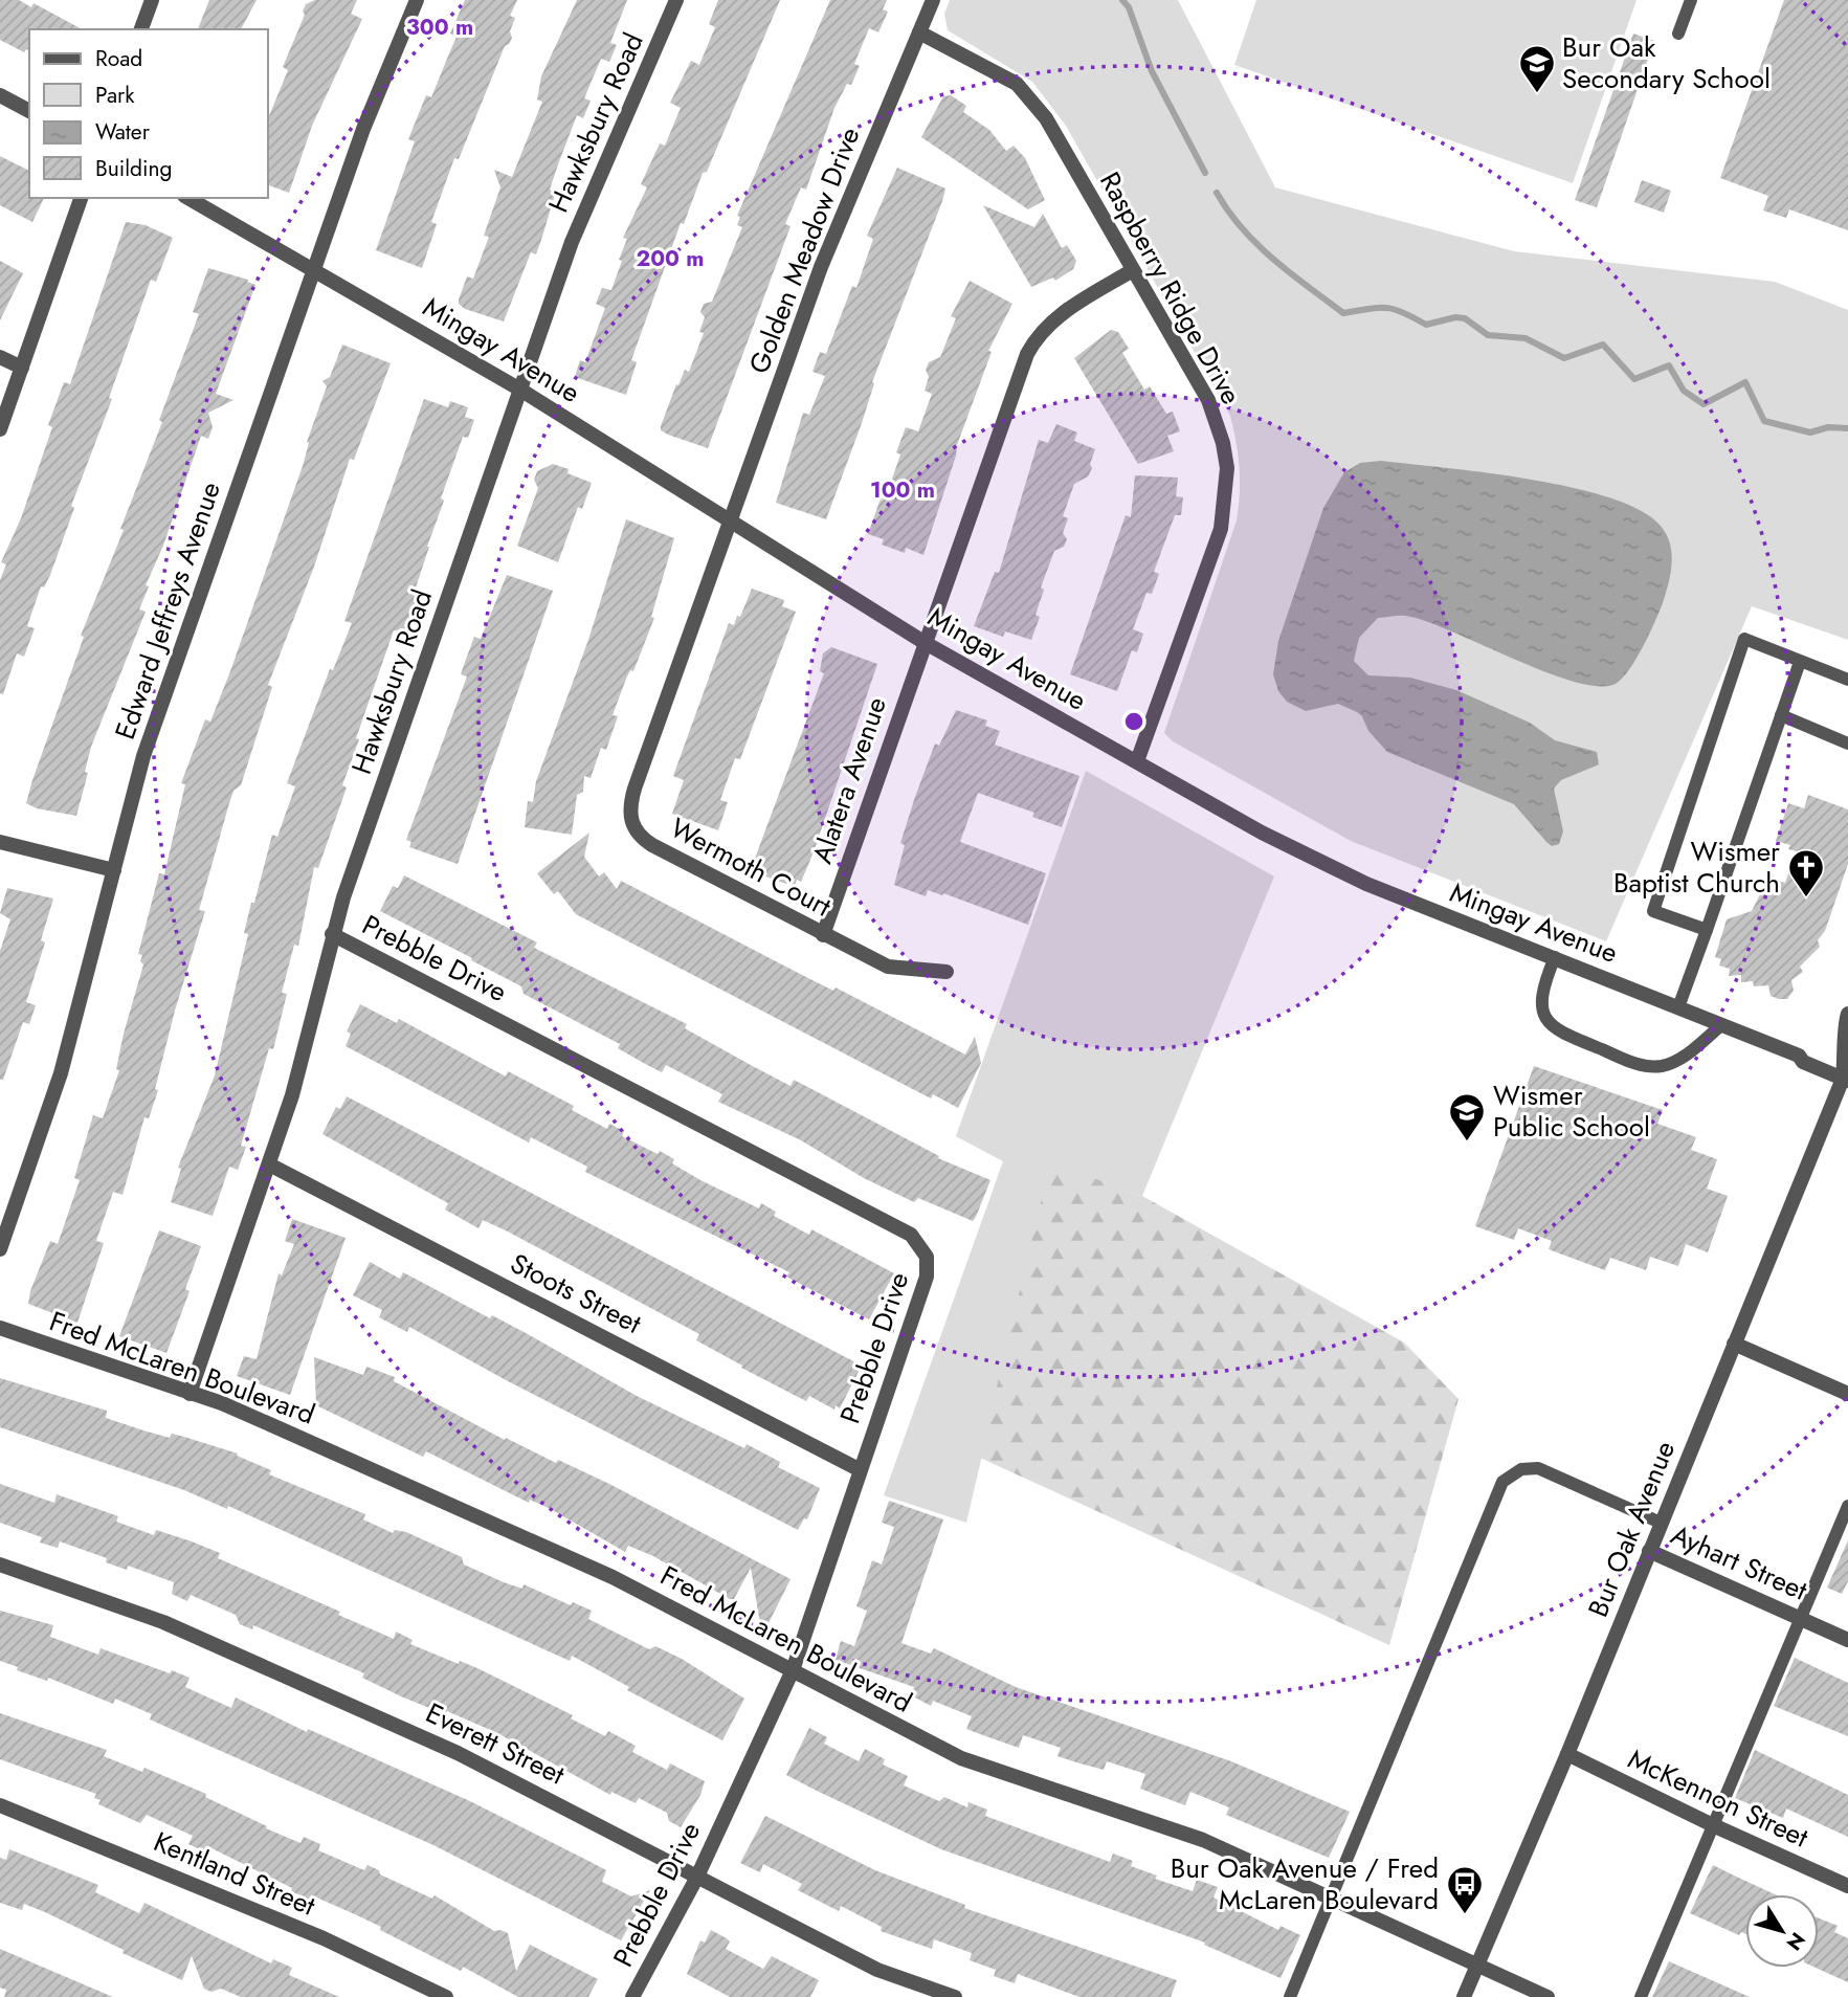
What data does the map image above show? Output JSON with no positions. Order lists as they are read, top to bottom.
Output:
{
  "streets": {
    "street": [
      "Hawksbury Road",
      "Golden Meadow Drive",
      "Raspberry Ridge Drive",
      "Mingay Avenue",
      "Edward Jeffreys Avenue",
      "Alatera Avenue",
      "Wermoth Court",
      "Prebble Drive",
      "Stoots Street",
      "Fred McLaren Boulevard",
      "Bur Oak Avenue",
      "Ayhart Street",
      "Everett Street",
      "McKennon Street",
      "Kentland Street"
    ]
  },
  "crossings": [
    ["Hawksbury Road", "Mingay Avenue"],
    ["Hawksbury Road", "Prebble Drive"],
    ["Hawksbury Road", "Stoots Street"],
    ["Hawksbury Road", "Fred McLaren Boulevard"],
    ["Golden Meadow Drive", "Raspberry Ridge Drive"],
    ["Golden Meadow Drive", "Mingay Avenue"],
    ["Golden Meadow Drive", "Wermoth Court"],
    ["Raspberry Ridge Drive", "Mingay Avenue"],
    ["Raspberry Ridge Drive", "Alatera Avenue"],
    ["Mingay Avenue", "Edward Jeffreys Avenue"],
    ["Mingay Avenue", "Alatera Avenue"],
    ["Mingay Avenue", "Wermoth Court"],
    ["Mingay Avenue", "Bur Oak Avenue"],
    ["Alatera Avenue", "Wermoth Court"],
    ["Prebble Drive", "Stoots Street"],
    ["Prebble Drive", "Fred McLaren Boulevard"],
    ["Prebble Drive", "Everett Street"],
    ["Fred McLaren Boulevard", "Bur Oak Avenue"],
    ["Bur Oak Avenue", "Ayhart Street"],
    ["Bur Oak Avenue", "McKennon Street"]
  ],
  "places": {
    "school or university": ["Bur Oak Secondary School", "Wismer Public School"],
    "church": ["Wismer Baptist Church"],
    "bus stop": ["Bur Oak Avenue / Fred McLaren Boulevard"]
  },
  "legend": [
    "Road",
    "Park",
    "Water",
    "Building"
  ],
  "north": "bottom right",
  "rings": ["300 m", "200 m", "100 m"]
}
